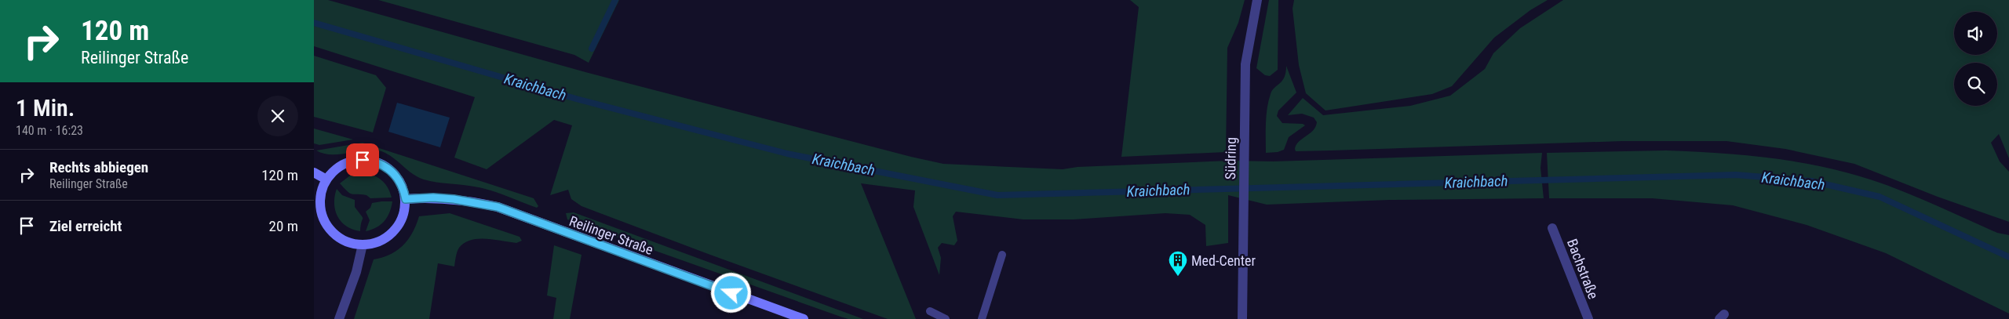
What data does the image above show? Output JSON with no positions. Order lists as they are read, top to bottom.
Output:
{
  "streets": {
    "main road": ["Reilinger Straße"],
    "street": ["Südring", "Bachstraße"]
  },
  "water": ["Kraichbach"],
  "places": {
    "building": ["Med-Center"]
  },
  "page": {
    "turn": ["120 m", "Reilinger Straße"],
    "heading": ["1 Min.", "140 m · 16:23"],
    "list": [
      {
        "name": "Rechts abbiegen",
        "note": "Reilinger Straße",
        "value": "120 m"
      },
      {
        "name": "Ziel erreicht",
        "value": "20 m"
      }
    ]
  }
}
